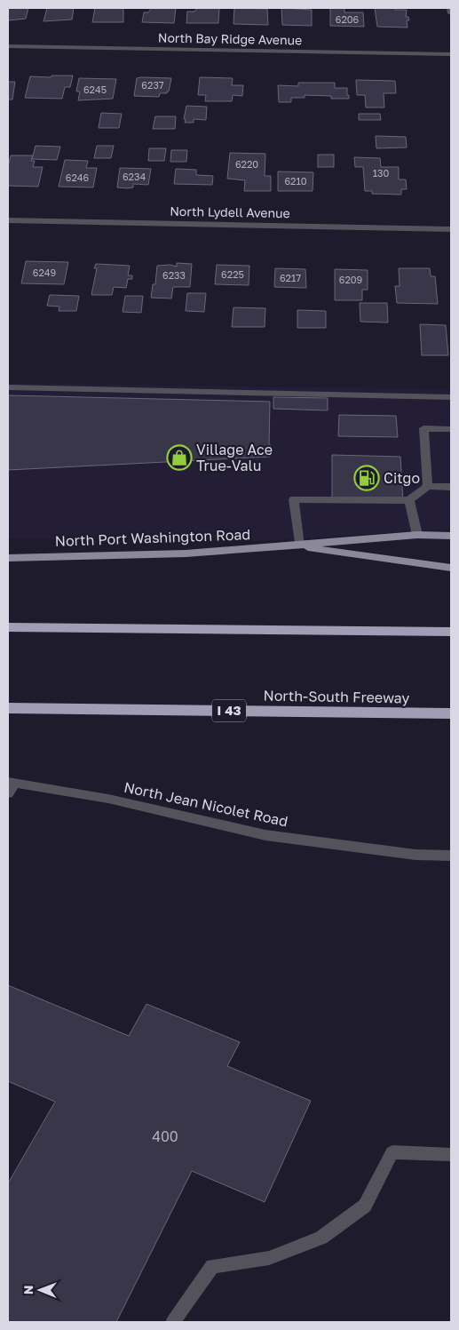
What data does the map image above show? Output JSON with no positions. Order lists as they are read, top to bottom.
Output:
{
  "streets": {
    "highway": ["North-South Freeway", "I 43"],
    "main road": ["North Port Washington Road"],
    "street": ["North Bay Ridge Avenue", "North Lydell Avenue", "North Jean Nicolet Road"]
  },
  "places": {
    "shop": ["Village Ace True-Valu"],
    "fuel station": ["Citgo"]
  },
  "house_numbers": [
    "6206",
    "6237",
    "6245",
    "6220",
    "130",
    "6234",
    "6246",
    "6210",
    "6249",
    "6225",
    "6233",
    "6217",
    "6209",
    "400"
  ],
  "north": "left"
}
